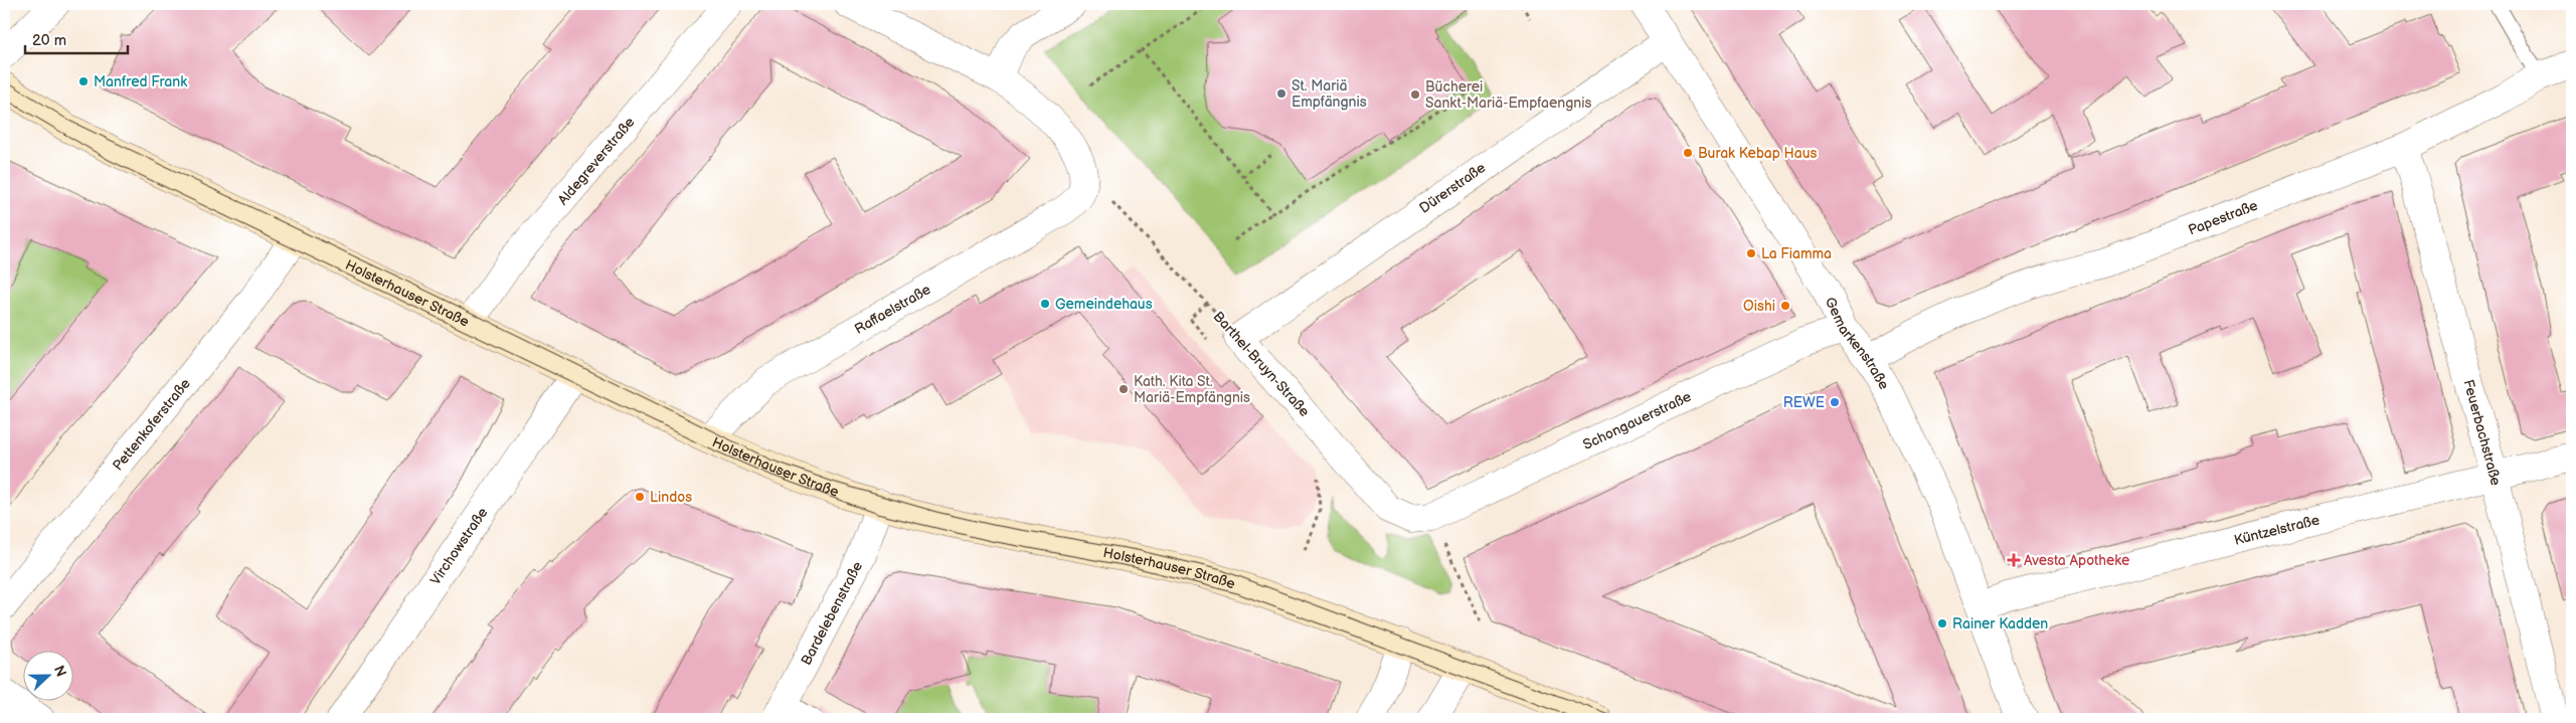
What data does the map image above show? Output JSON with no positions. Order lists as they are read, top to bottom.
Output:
{
  "streets": {
    "main road": ["Holsterhauser Straße"],
    "street": [
      "Aldegreverstraße",
      "Dürerstraße",
      "Papestraße",
      "Raffaelstraße",
      "Gemarkenstraße",
      "Barthel-Bruyn-Straße",
      "Schongauerstraße",
      "Pettenkoferstraße",
      "Feuerbachstraße",
      "Küntzelstraße",
      "Virchowstraße",
      "Bardelebenstraße"
    ]
  },
  "crossings": [
    ["Aldegreverstraße", "Holsterhauser Straße"],
    ["Dürerstraße", "Gemarkenstraße"],
    ["Dürerstraße", "Barthel-Bruyn-Straße"],
    ["Papestraße", "Gemarkenstraße"],
    ["Papestraße", "Feuerbachstraße"],
    ["Holsterhauser Straße", "Raffaelstraße"],
    ["Holsterhauser Straße", "Pettenkoferstraße"],
    ["Holsterhauser Straße", "Virchowstraße"],
    ["Holsterhauser Straße", "Bardelebenstraße"],
    ["Gemarkenstraße", "Schongauerstraße"],
    ["Gemarkenstraße", "Küntzelstraße"],
    ["Barthel-Bruyn-Straße", "Schongauerstraße"],
    ["Feuerbachstraße", "Küntzelstraße"]
  ],
  "places": {
    "other": [
      "Manfred Frank",
      "St. Mariä Empfängnis",
      "Bücherei Sankt-Mariä-Empfaengnis",
      "Burak Kebap Haus",
      "La Fiamma",
      "Gemeindehaus",
      "Oishi",
      "Kath. Kita St. Mariä-Empfängnis",
      "REWE",
      "Lindos",
      "Rainer Kadden"
    ],
    "health": ["Avesta Apotheke"]
  },
  "scale_bar": "20 m",
  "north": "right"
}
